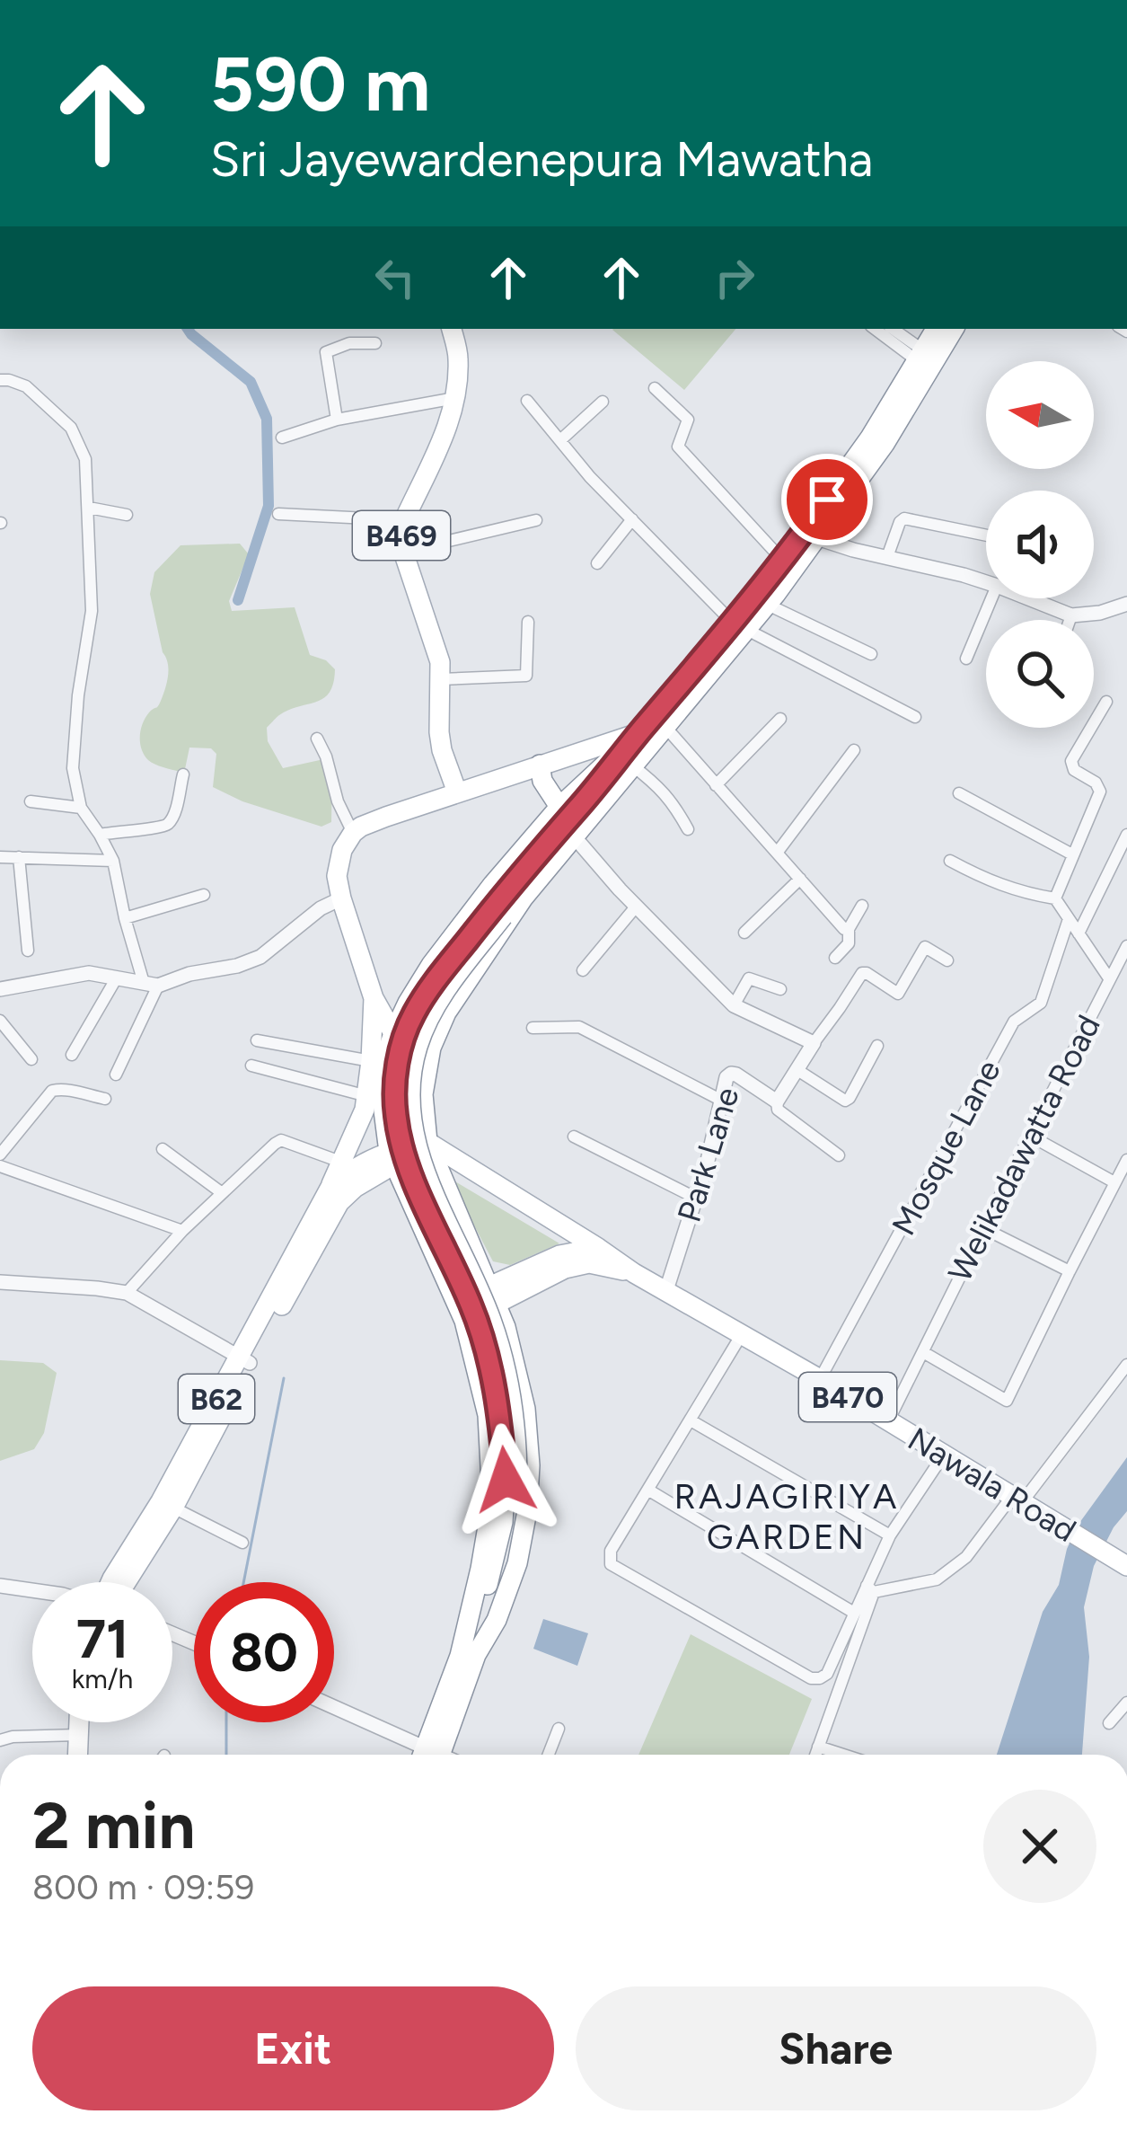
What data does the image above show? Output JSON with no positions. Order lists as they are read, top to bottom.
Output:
{
  "streets": {
    "main road": [
      "B469",
      "B470",
      "B62",
      "Nawala Road"
    ],
    "street": ["Mosque Lane", "Welikadawatta Road", "Park Lane"]
  },
  "crossings": [
    ["Mosque Lane", "Nawala Road"],
    ["Welikadawatta Road", "Nawala Road"],
    ["Park Lane", "Nawala Road"]
  ],
  "districts": ["RAJAGIRIYA GARDEN"],
  "north": "left",
  "page": {
    "turn": ["590 m", "Sri Jayewardenepura Mawatha"],
    "speed": "71 km/h",
    "limit": "80",
    "heading": ["2 min", "800 m · 09:59"],
    "buttons": ["Exit", "Share"]
  }
}
